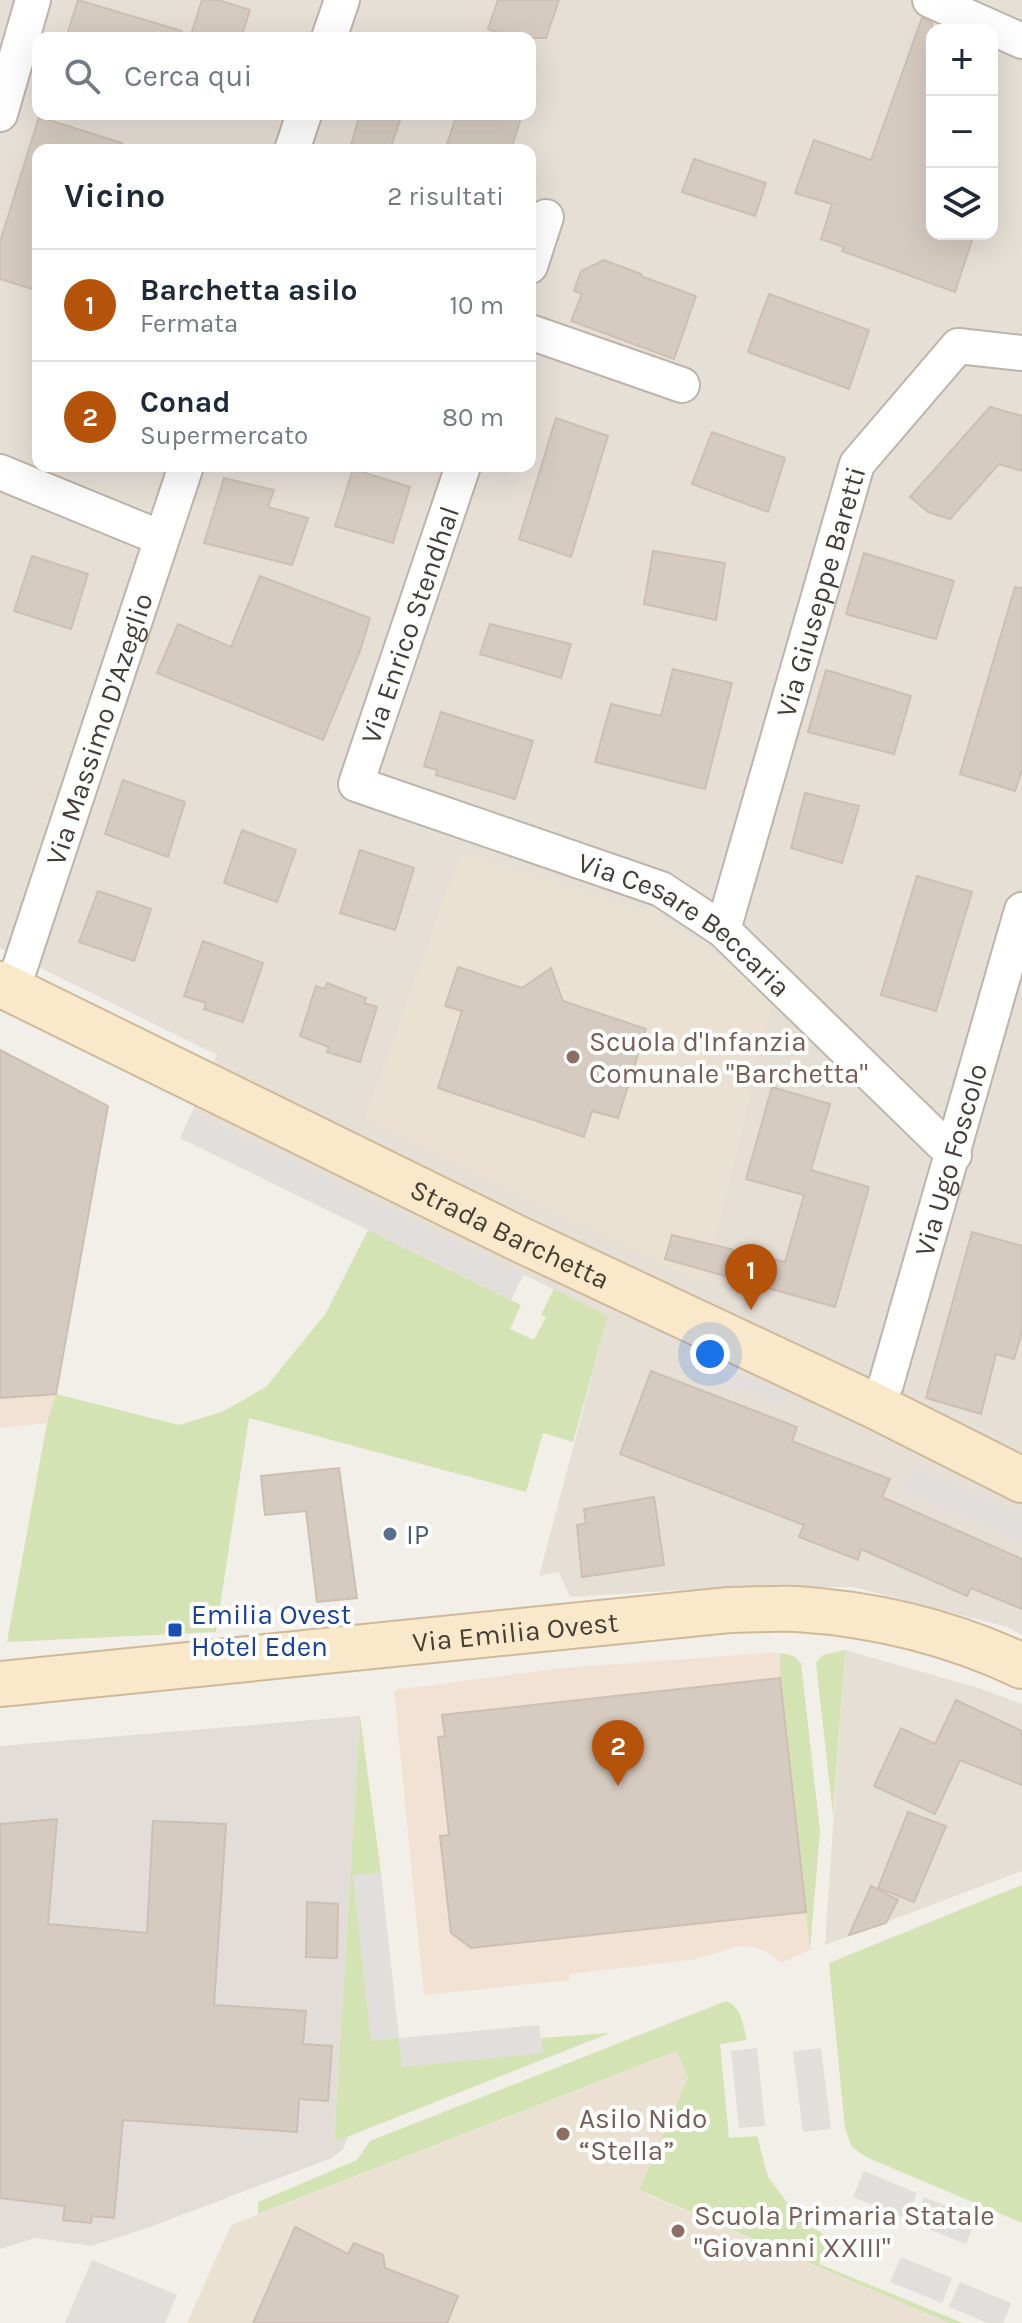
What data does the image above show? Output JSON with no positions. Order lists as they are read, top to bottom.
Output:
{
  "streets": {
    "street": [
      "Via Giuseppe Baretti",
      "Via Enrico Stendhal",
      "Via Massimo D'Azeglio",
      "Via Cesare Beccaria",
      "Via Ugo Foscolo",
      "Strada Barchetta",
      "Via Emilia Ovest"
    ]
  },
  "crossings": [
    ["Via Giuseppe Baretti", "Via Cesare Beccaria"],
    ["Via Enrico Stendhal", "Via Cesare Beccaria"],
    ["Via Massimo D'Azeglio", "Strada Barchetta"],
    ["Via Cesare Beccaria", "Via Ugo Foscolo"],
    ["Via Ugo Foscolo", "Strada Barchetta"]
  ],
  "places": {
    "other": [
      "Scuola d'Infanzia Comunale \"Barchetta\"",
      "IP",
      "Asilo Nido “Stella”",
      "Scuola Primaria Statale \"Giovanni XXIII\""
    ],
    "transit": ["Emilia Ovest Hotel Eden"]
  },
  "page": {
    "map_buttons": ["+", "−"],
    "search": "Cerca qui",
    "heading": ["Vicino", "2 risultati"],
    "list": [
      {
        "mark": "1",
        "name": "Barchetta asilo",
        "note": "Fermata",
        "value": "10 m"
      },
      {
        "mark": "2",
        "name": "Conad",
        "note": "Supermercato",
        "value": "80 m"
      }
    ],
    "pins": ["1", "2"]
  }
}
